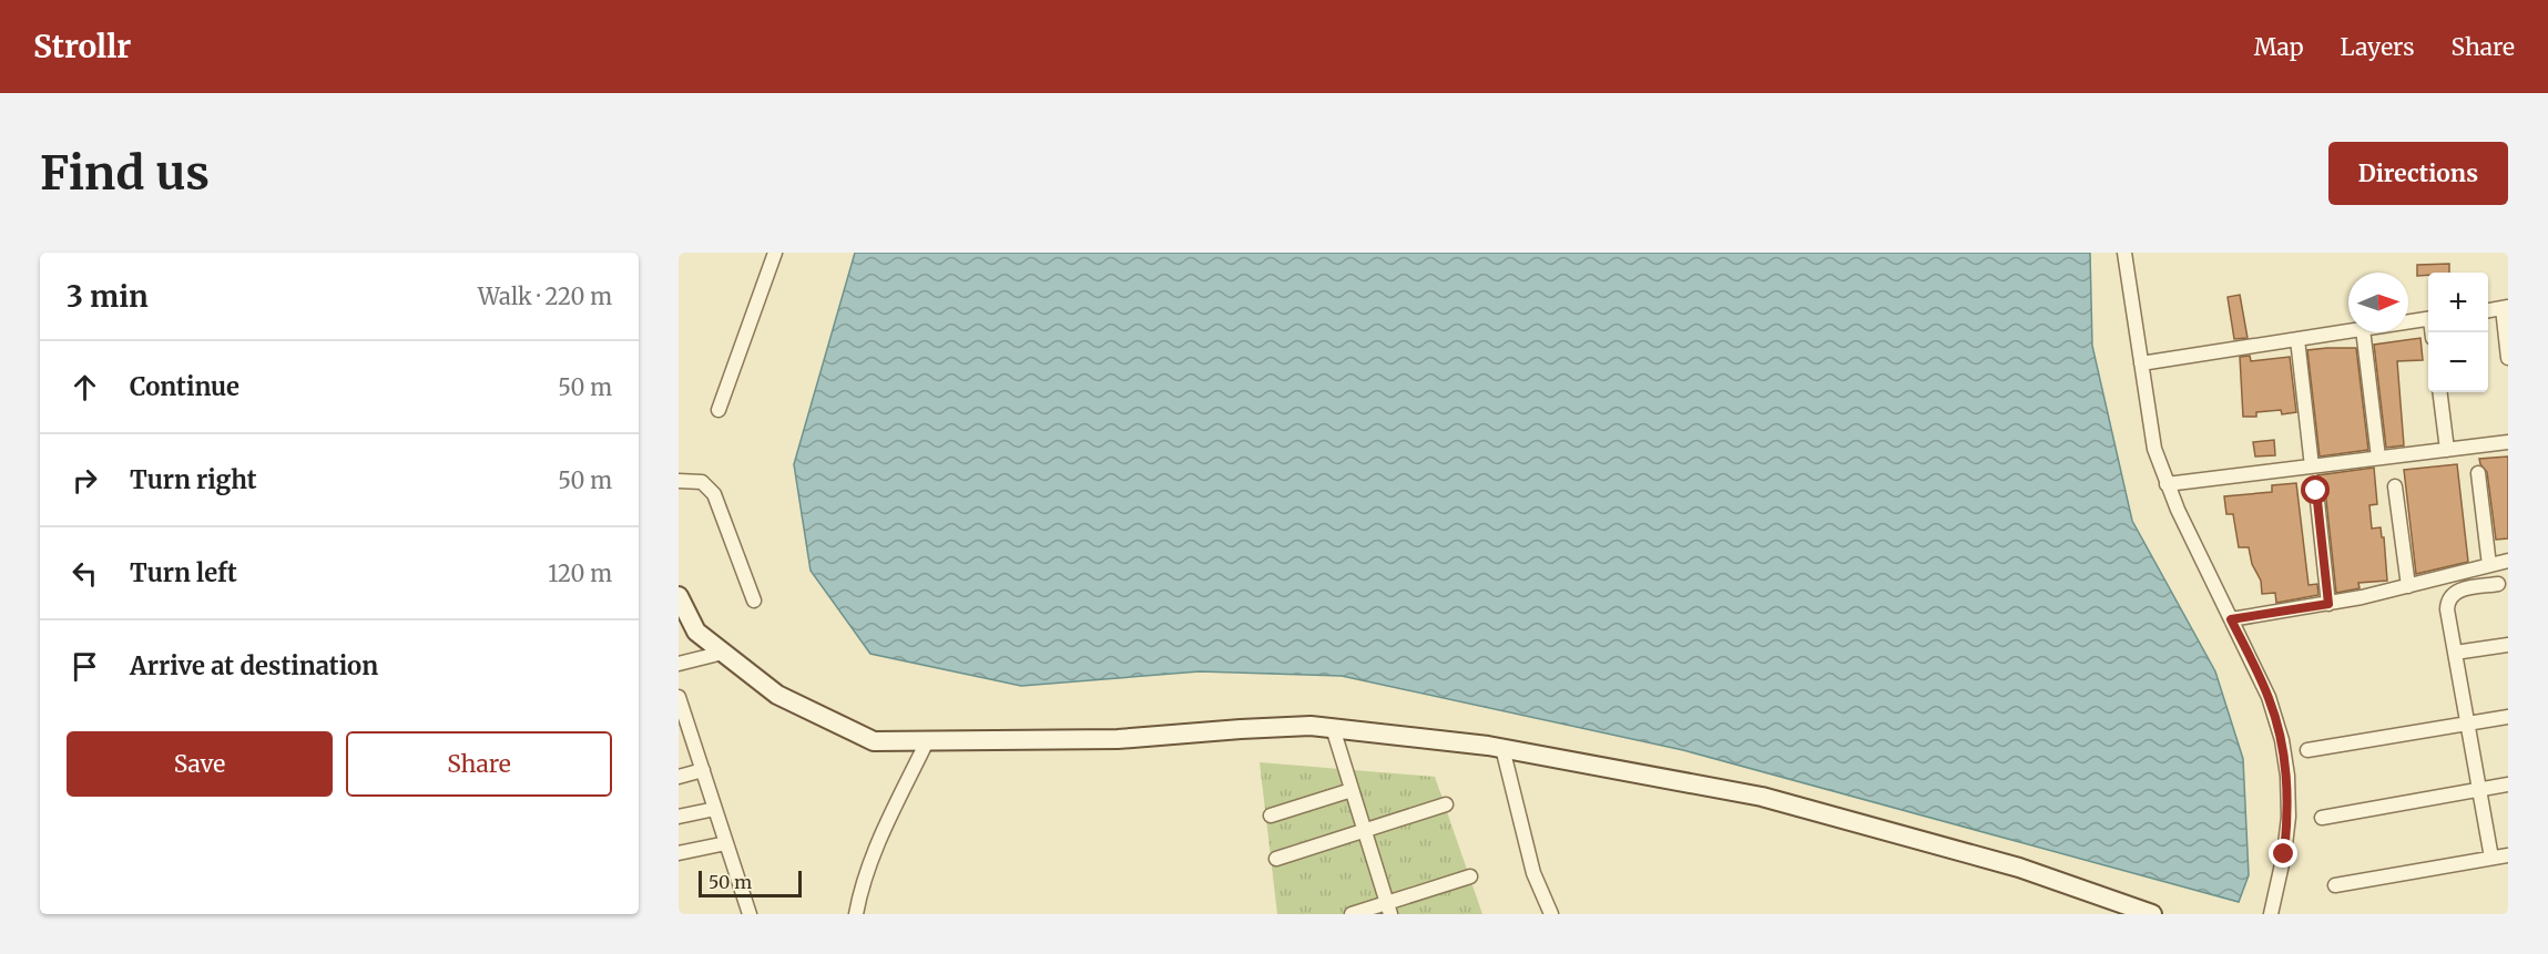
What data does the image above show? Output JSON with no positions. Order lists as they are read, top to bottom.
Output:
{
  "scale_bar": "50 m",
  "north": "right",
  "page": {
    "header": "Strollr",
    "nav": ["Map", "Layers", "Share"],
    "buttons": [
      "Directions",
      ["Save", "Share"]
    ],
    "title": "Find us",
    "heading": ["3 min", "Walk · 220 m"],
    "map_buttons": ["+", "−"],
    "list": [
      ["Continue", "50 m"],
      ["Turn right", "50 m"],
      ["Turn left", "120 m"],
      "Arrive at destination"
    ],
    "scale": "50 m"
  }
}
